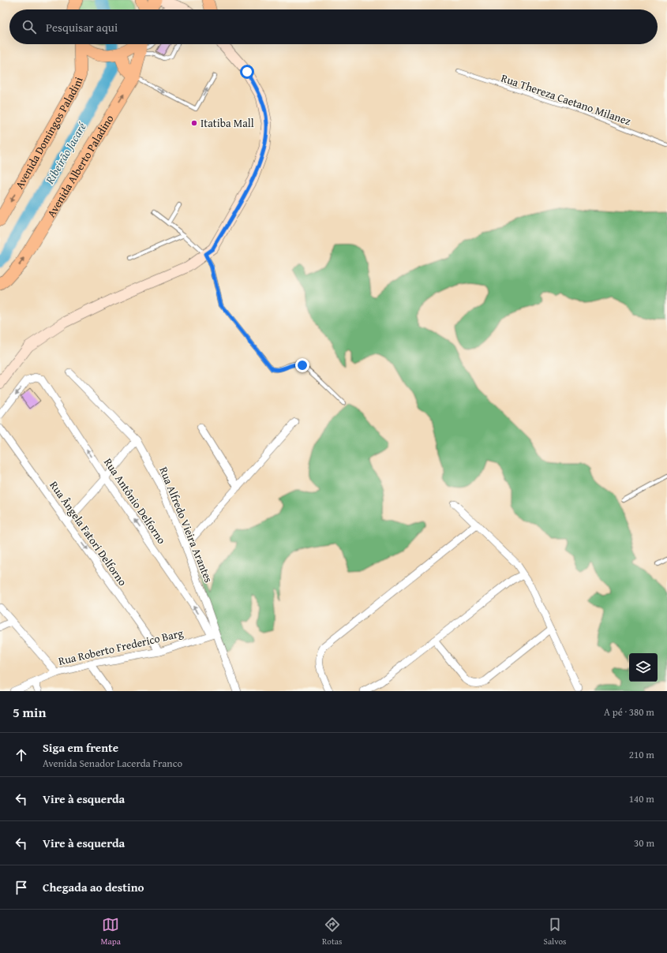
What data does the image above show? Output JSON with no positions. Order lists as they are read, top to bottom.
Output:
{
  "streets": {
    "main road": ["Avenida Domingos Paladini", "Avenida Alberto Paladino"],
    "street": [
      "Rua Antônio Delforno",
      "Rua Alfredo Vieira Arantes",
      "Rua Ângela Fatori Delforno",
      "Rua Roberto Frederico Barg"
    ],
    "lane": ["Rua Thereza Caetano Milanez"]
  },
  "crossings": [
    ["Rua Antônio Delforno", "Rua Alfredo Vieira Arantes"],
    ["Rua Antônio Delforno", "Rua Roberto Frederico Barg"],
    ["Rua Alfredo Vieira Arantes", "Rua Roberto Frederico Barg"],
    ["Rua Ângela Fatori Delforno", "Rua Roberto Frederico Barg"]
  ],
  "one_way": [
    "Avenida Domingos Paladini",
    "Avenida Alberto Paladino",
    "Rua Antônio Delforno",
    "Rua Ângela Fatori Delforno"
  ],
  "water": ["Ribeirão Jacaré"],
  "places": ["Itatiba Mall"],
  "page": {
    "search": "Pesquisar aqui",
    "heading": ["5 min", "A pé · 380 m"],
    "list": [
      ["Siga em frente", "Avenida Senador Lacerda Franco", "210 m"],
      ["Vire à esquerda", "140 m"],
      ["Vire à esquerda", "30 m"],
      "Chegada ao destino"
    ],
    "nav": ["Mapa", "Rotas", "Salvos"]
  }
}
